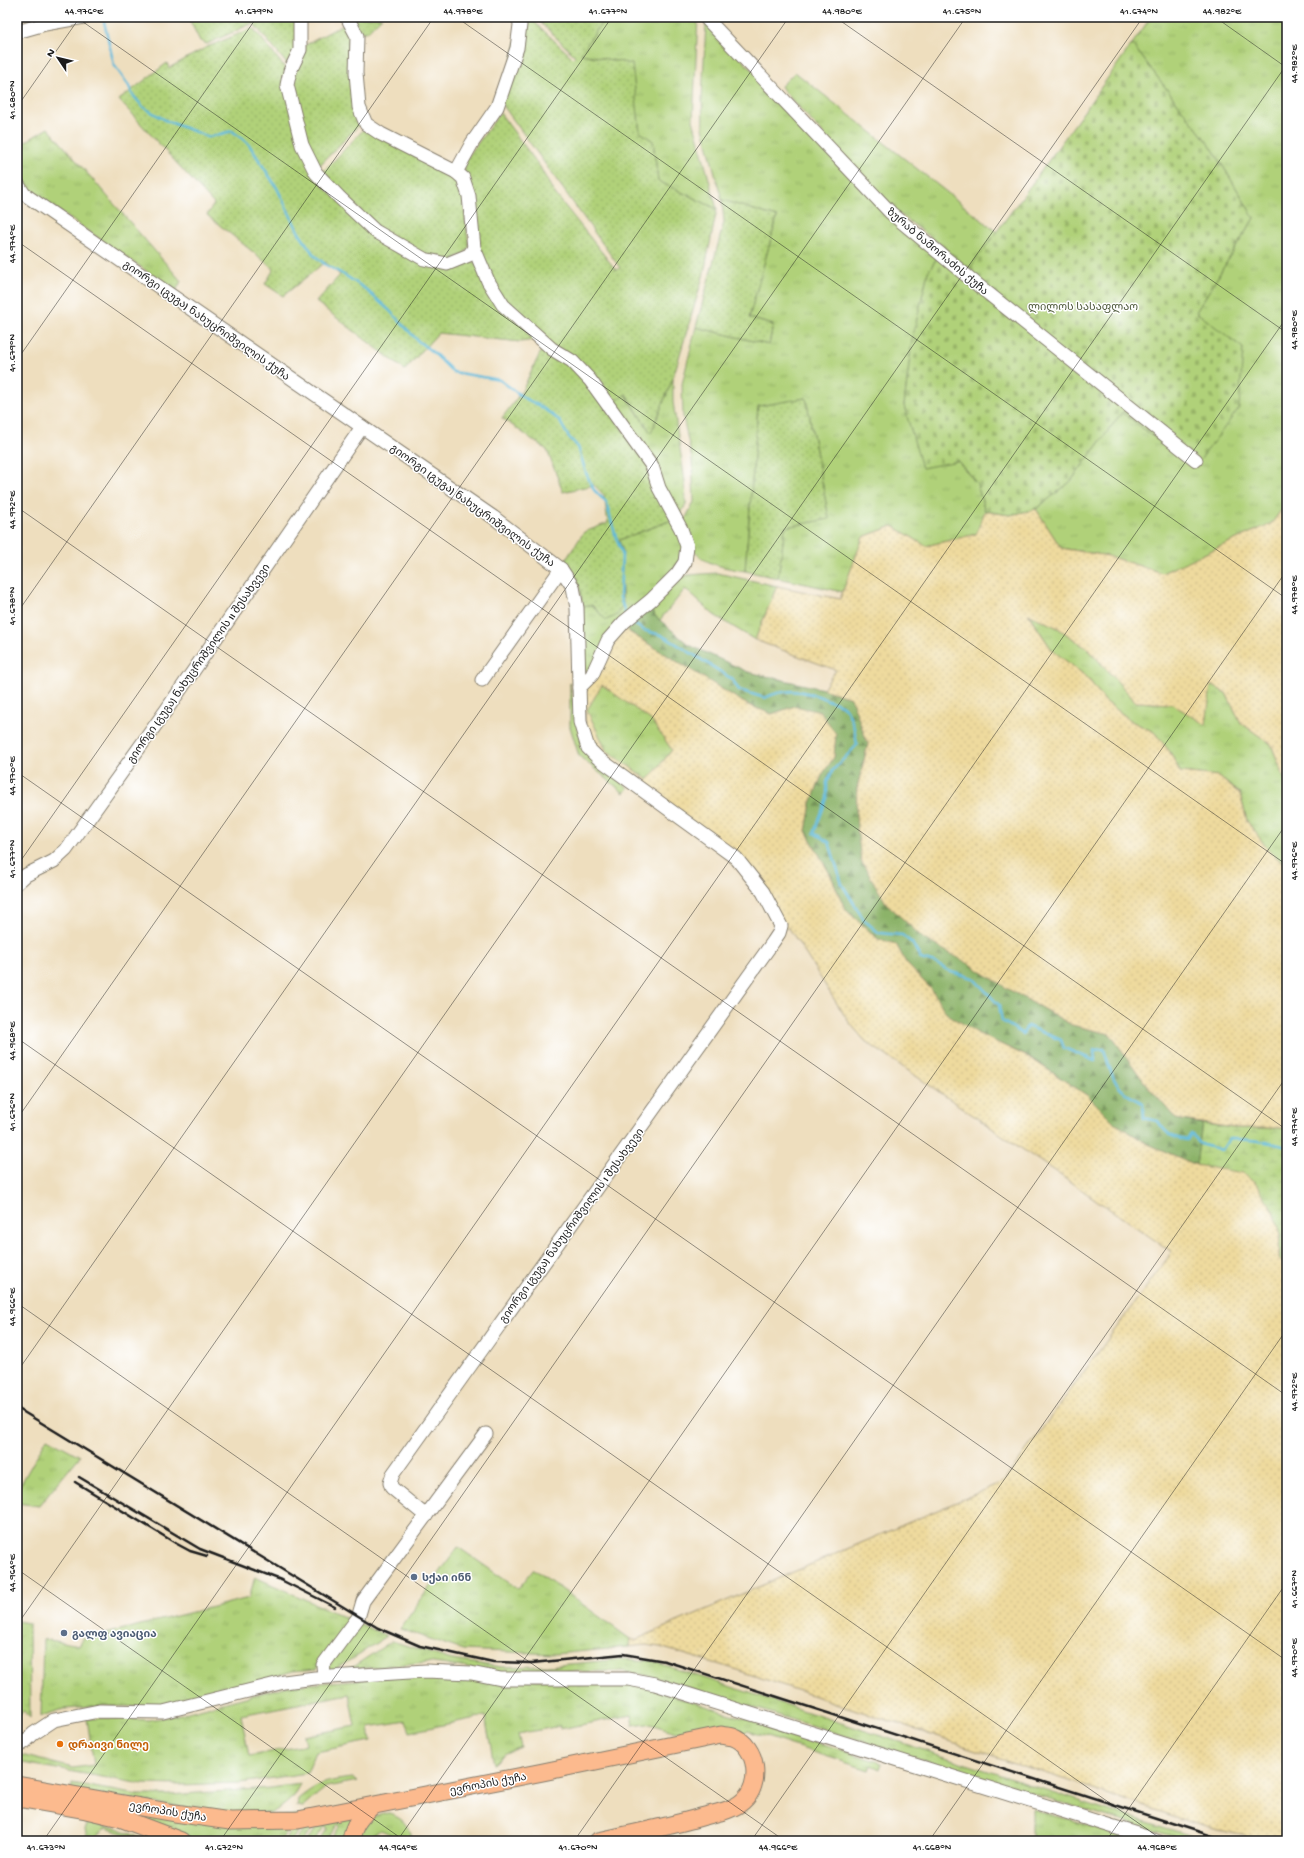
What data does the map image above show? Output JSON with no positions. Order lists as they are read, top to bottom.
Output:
{
  "streets": {
    "main road": ["ევროპის ქუჩა"],
    "street": [
      "ზურაბ ნამორაძის ქუჩა",
      "გიორგი (გუგა) ნახუცრიშვილის ქუჩა",
      "გიორგი (გუგა) ნახუცრიშვილის II შესახვევი",
      "გიორგი (გუგა) ნახუცრიშვილის I შესახვევი"
    ]
  },
  "crossings": [
    ["გიორგი (გუგა) ნახუცრიშვილის ქუჩა", "გიორგი (გუგა) ნახუცრიშვილის II შესახვევი"],
    ["გიორგი (გუგა) ნახუცრიშვილის ქუჩა", "გიორგი (გუგა) ნახუცრიშვილის I შესახვევი"]
  ],
  "parks": ["ლილოს სასაფლაო"],
  "places": ["სქაი ინნ", "გალფ ავიაცია", "დრაივი ნილე"],
  "north": "top left",
  "coordinates": [
    "44.976°E",
    "41.679°N",
    "44.978°E",
    "41.677°N",
    "44.980°E",
    "41.675°N",
    "41.674°N",
    "44.982°E",
    "41.680°N",
    "44.974°E",
    "44.972°E",
    "41.678°N",
    "44.970°E",
    "44.968°E",
    "41.676°N",
    "44.966°E",
    "44.964°E",
    "41.667°N",
    "41.673°N",
    "41.672°N",
    "41.670°N",
    "41.668°N"
  ]
}
